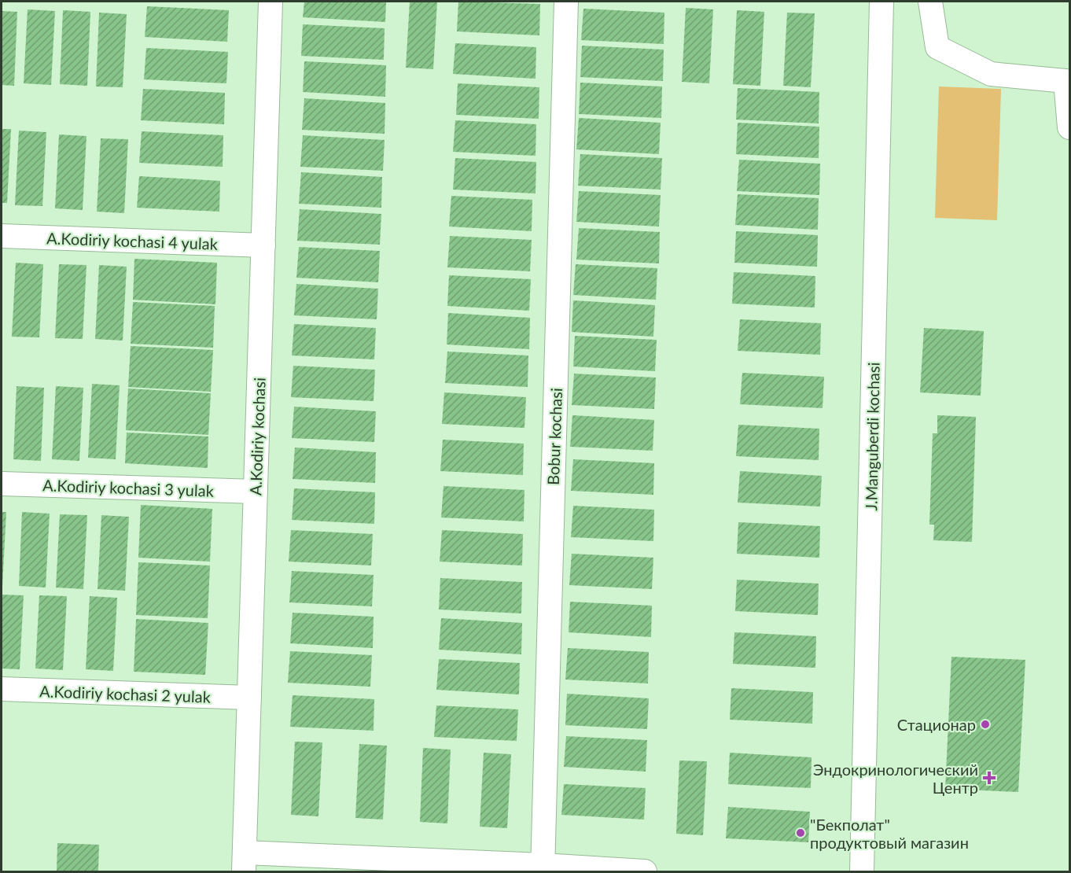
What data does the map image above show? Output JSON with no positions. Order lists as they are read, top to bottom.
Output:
{
  "streets": {
    "street": [
      "A.Kodiriy kochasi 4 yulak",
      "A.Kodiriy kochasi",
      "Bobur kochasi",
      "J.Manguberdi kochasi",
      "A.Kodiriy kochasi 3 yulak",
      "A.Kodiriy kochasi 2 yulak"
    ]
  },
  "crossings": [
    ["A.Kodiriy kochasi 4 yulak", "A.Kodiriy kochasi"],
    ["A.Kodiriy kochasi", "A.Kodiriy kochasi 3 yulak"],
    ["A.Kodiriy kochasi", "A.Kodiriy kochasi 2 yulak"]
  ],
  "places": {
    "other": ["Стационар", "\"Бекполат\" продуктовый магазин"],
    "health": ["Эндокринологический Центр"]
  }
}
